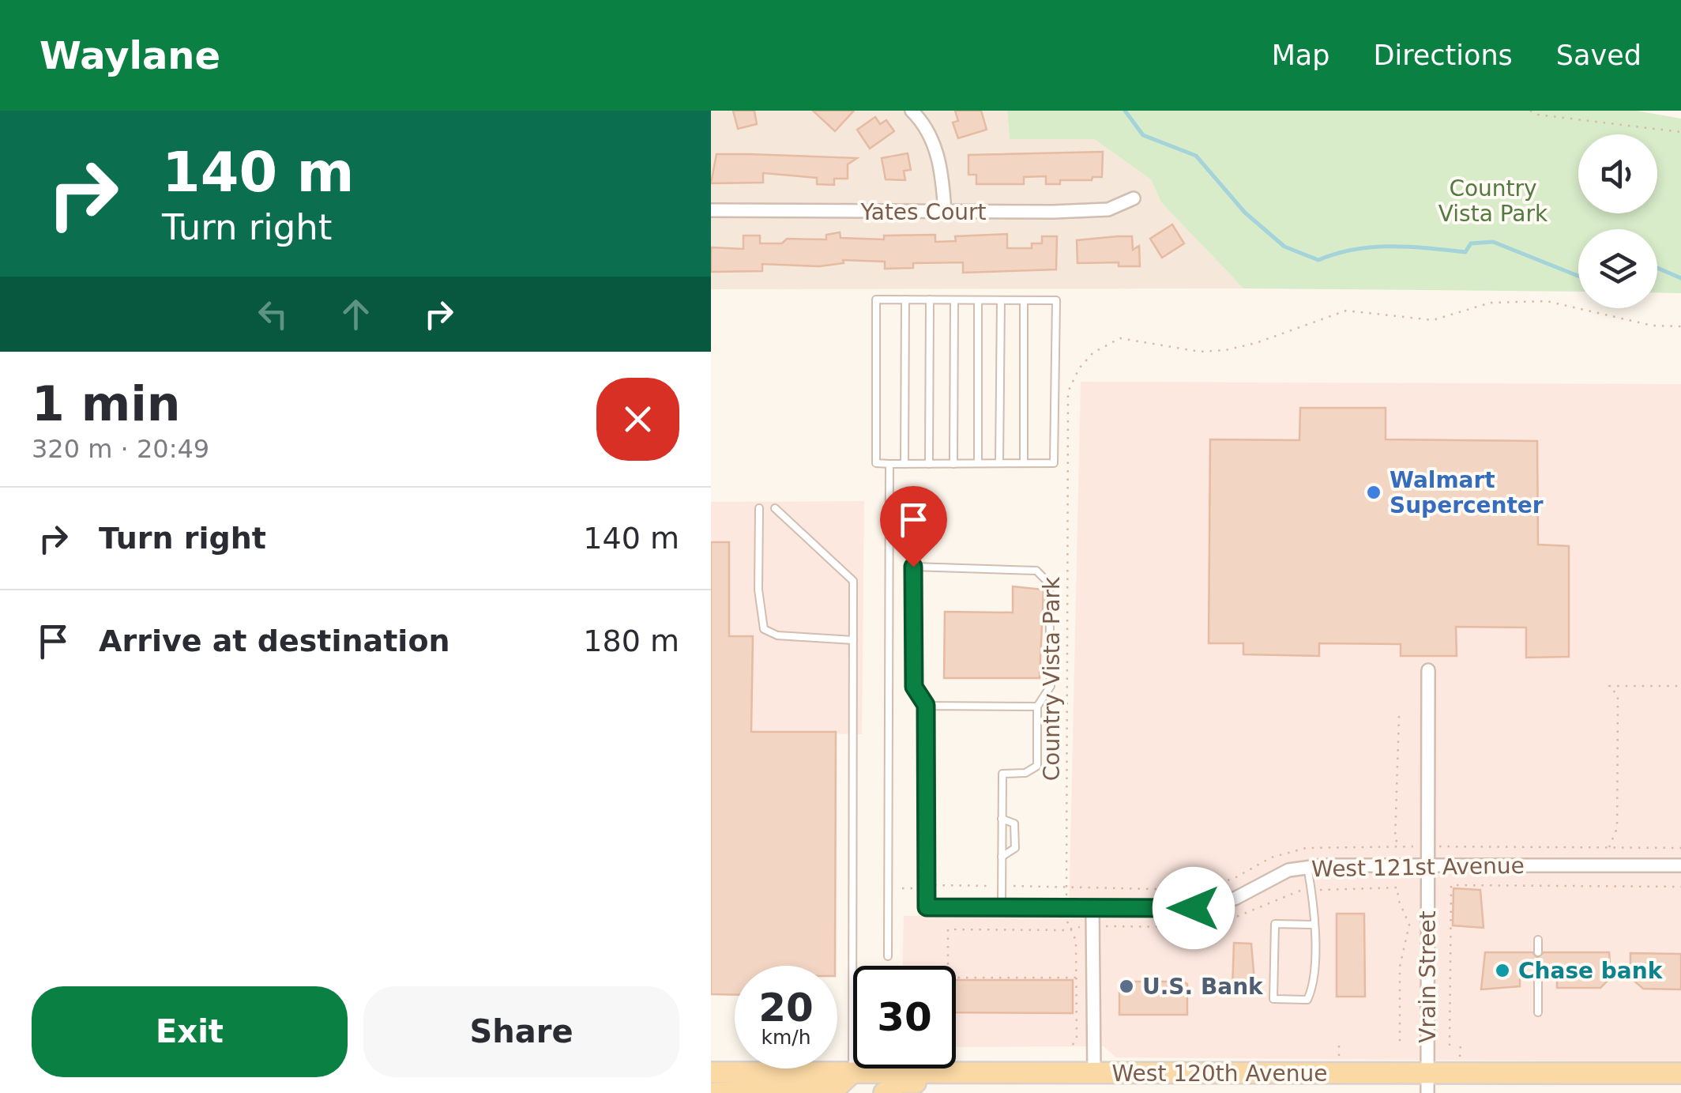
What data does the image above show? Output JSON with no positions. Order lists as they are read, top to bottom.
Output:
{
  "streets": {
    "main road": ["West 120th Avenue"],
    "street": ["Yates Court", "West 121st Avenue", "Vrain Street"],
    "path": ["Country Vista Park"]
  },
  "crossings": [
    ["Country Vista Park", "West 121st Avenue"],
    ["West 121st Avenue", "Vrain Street"],
    ["Vrain Street", "West 120th Avenue"]
  ],
  "parks": ["Country Vista Park"],
  "places": ["Walmart Supercenter", "Chase bank", "U.S. Bank"],
  "page": {
    "header": "Waylane",
    "nav": ["Map", "Directions", "Saved"],
    "turn": ["140 m", "Turn right"],
    "heading": ["1 min", "320 m · 20:49"],
    "list": [
      {
        "name": "Turn right",
        "value": "140 m"
      },
      {
        "name": "Arrive at destination",
        "value": "180 m"
      }
    ],
    "speed": "20 km/h",
    "limit": "30",
    "buttons": ["Exit", "Share"]
  }
}
